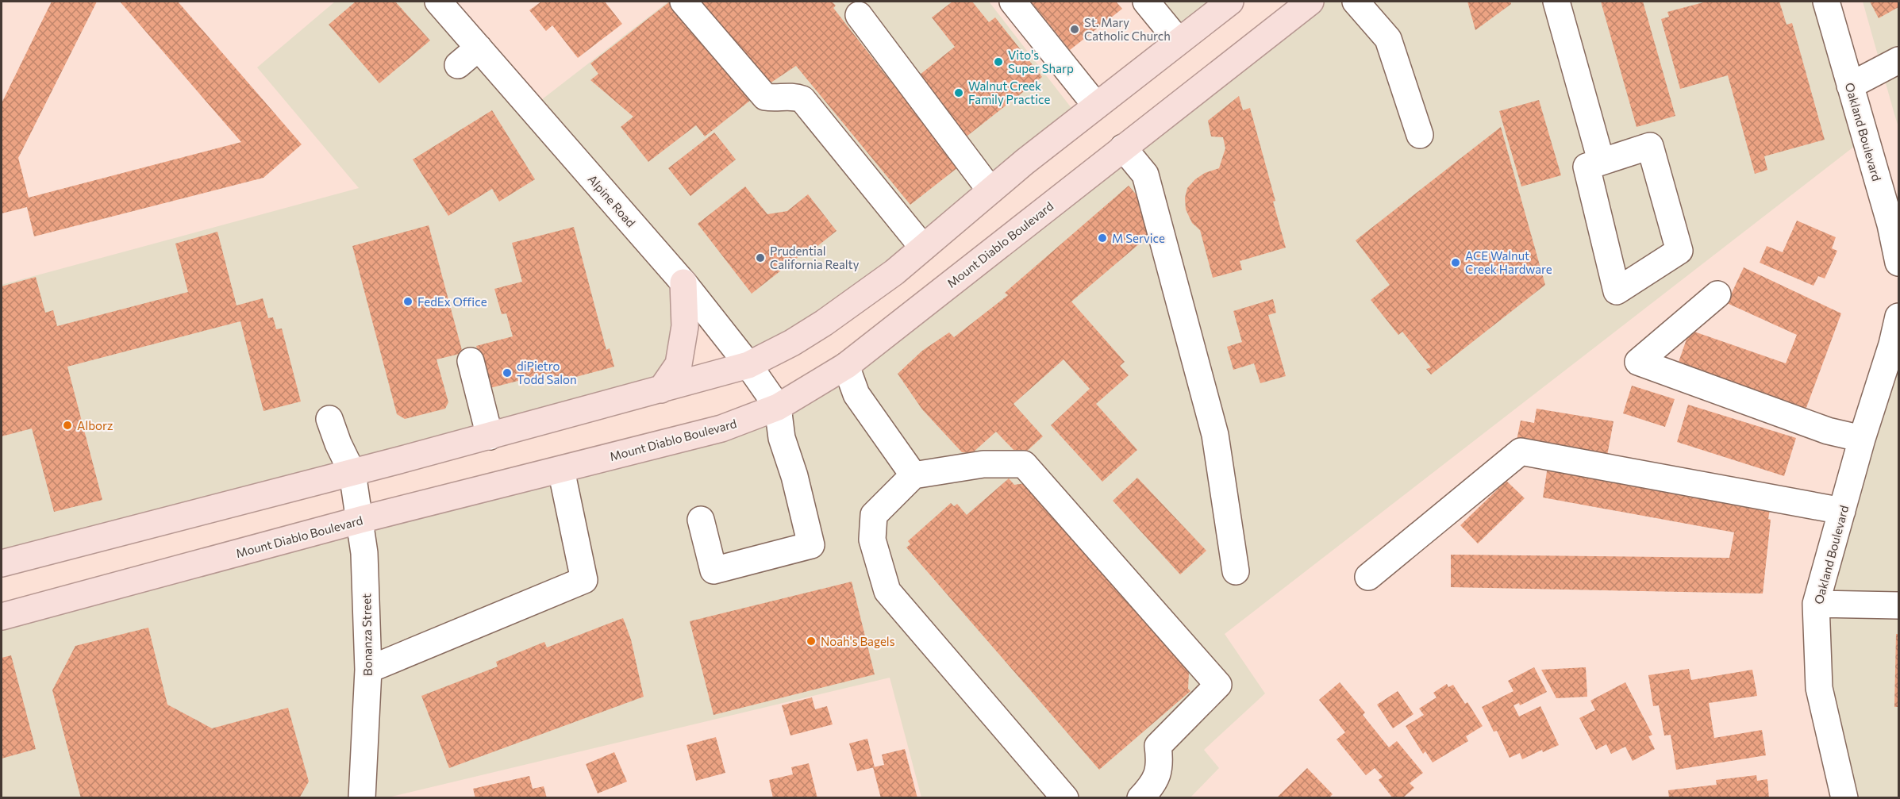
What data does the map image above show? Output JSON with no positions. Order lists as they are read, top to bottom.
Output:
{
  "streets": {
    "main road": ["Mount Diablo Boulevard"],
    "street": ["Oakland Boulevard", "Alpine Road", "Bonanza Street"]
  },
  "crossings": [
    ["Alpine Road", "Mount Diablo Boulevard"],
    ["Mount Diablo Boulevard", "Bonanza Street"]
  ],
  "places": [
    "St. Mary Catholic Church",
    "Vito's Super Sharp",
    "Walnut Creek Family Practice",
    "M Service",
    "Prudential California Realty",
    "ACE Walnut Creek Hardware",
    "FedEx Office",
    "diPietro Todd Salon",
    "Alborz",
    "Noah's Bagels"
  ]
}
